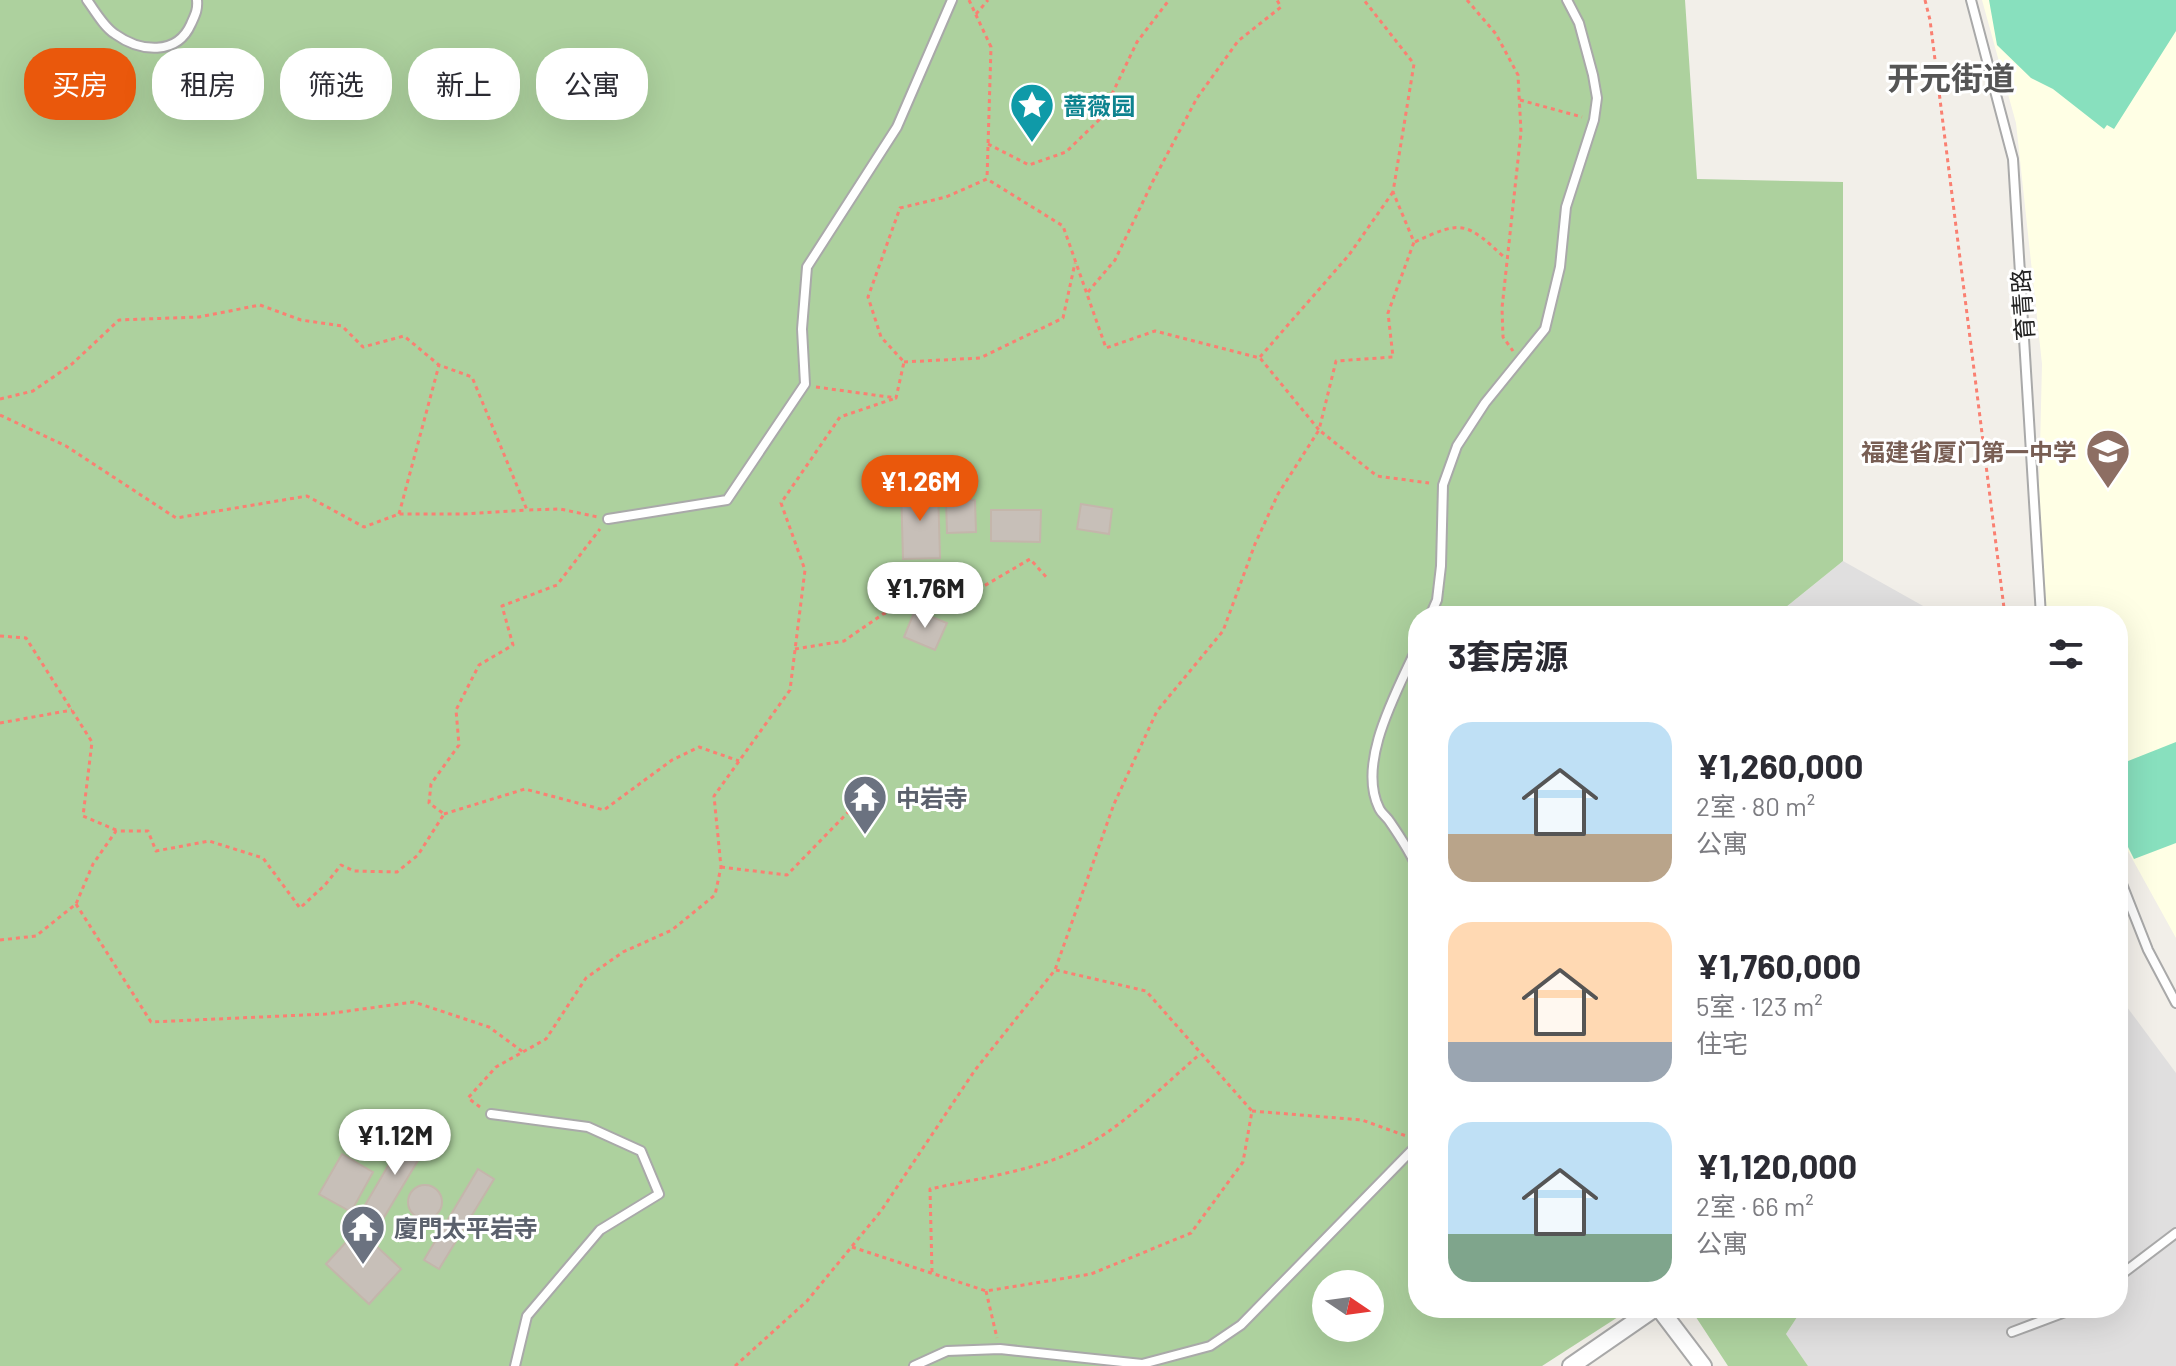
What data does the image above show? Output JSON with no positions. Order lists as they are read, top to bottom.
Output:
{
  "streets": {
    "lane": ["育青路"]
  },
  "districts": ["开元街道"],
  "places": {
    "place": ["蔷薇园"],
    "school or university": ["福建省厦门第一中学"],
    "temple": ["中岩寺", "廈門太平岩寺"]
  },
  "north": "right",
  "page": {
    "chip": [
      "买房",
      "租房",
      "筛选",
      "新上",
      "公寓"
    ],
    "price": ["¥1.26M", "¥1.76M", "¥1.12M"],
    "heading": "3套房源",
    "list": [
      {
        "name": "¥1,260,000",
        "note": "2室 · 80 m² · 公寓"
      },
      {
        "name": "¥1,760,000",
        "note": "5室 · 123 m² · 住宅"
      },
      {
        "name": "¥1,120,000",
        "note": "2室 · 66 m² · 公寓"
      }
    ]
  }
}
